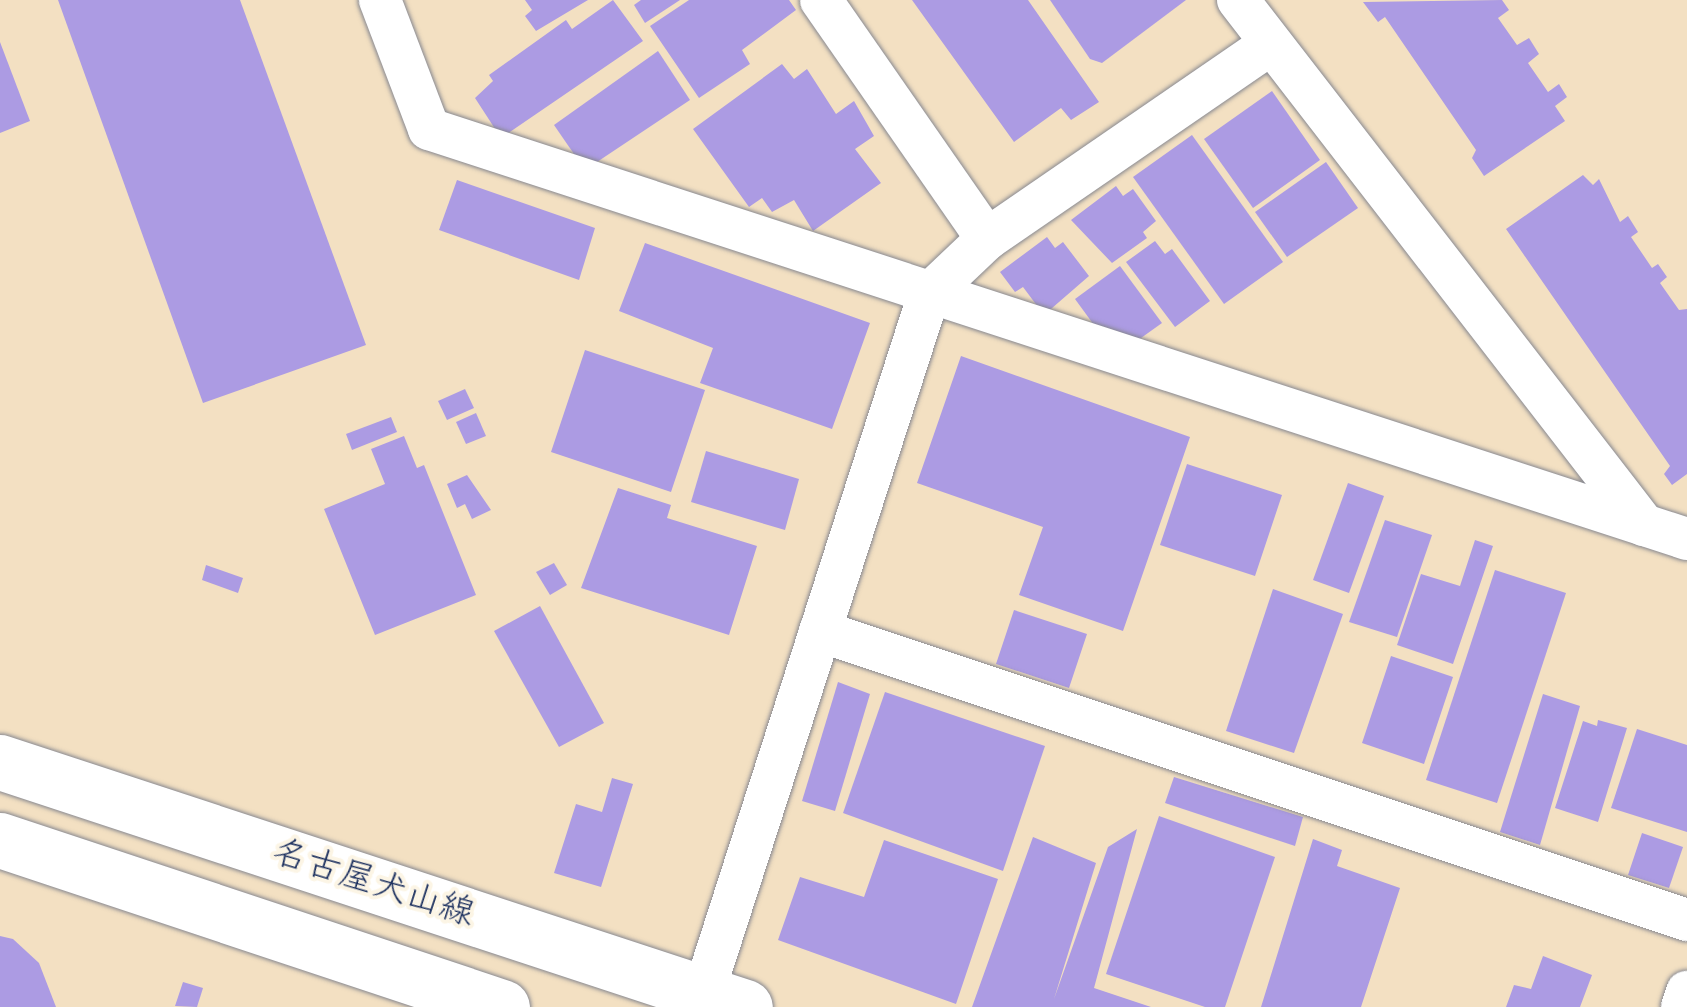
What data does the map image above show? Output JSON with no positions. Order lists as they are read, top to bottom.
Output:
{
  "streets": {
    "main road": ["名古屋犬山線"]
  }
}
